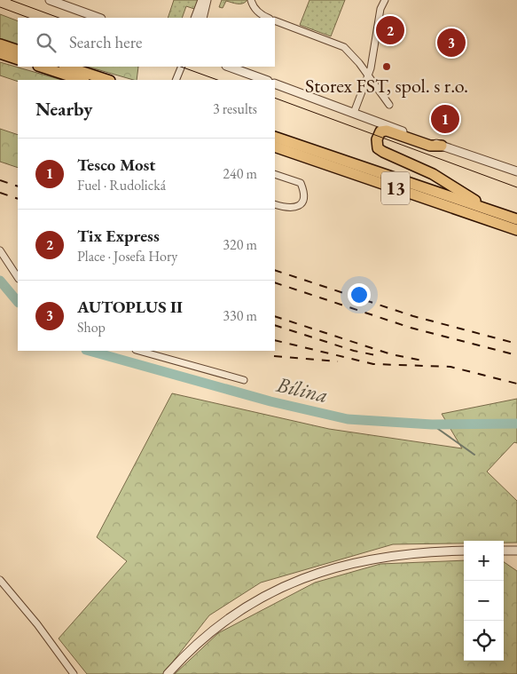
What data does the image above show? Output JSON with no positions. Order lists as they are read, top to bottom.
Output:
{
  "streets": {
    "highway": ["13"]
  },
  "water": ["Bílina"],
  "places": ["Storex FST, spol. s r.o."],
  "page": {
    "pins": ["2", "3", "1"],
    "search": "Search here",
    "heading": ["Nearby", "3 results"],
    "list": [
      {
        "mark": "1",
        "name": "Tesco Most",
        "note": "Fuel · Rudolická",
        "value": "240 m"
      },
      {
        "mark": "2",
        "name": "Tix Express",
        "note": "Place · Josefa Hory",
        "value": "320 m"
      },
      {
        "mark": "3",
        "name": "AUTOPLUS II",
        "note": "Shop",
        "value": "330 m"
      }
    ],
    "map_buttons": ["+", "−"]
  }
}
